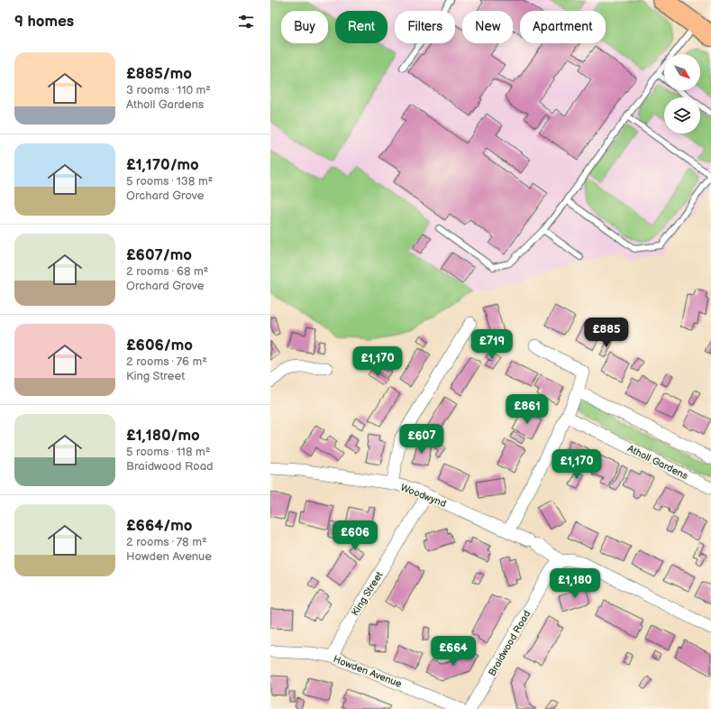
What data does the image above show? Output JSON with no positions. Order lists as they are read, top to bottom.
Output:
{
  "streets": {
    "street": [
      "Atholl Gardens",
      "Woodwynd",
      "King Street",
      "Braidwood Road",
      "Howden Avenue"
    ]
  },
  "crossings": [
    ["Woodwynd", "King Street"],
    ["Woodwynd", "Braidwood Road"],
    ["King Street", "Howden Avenue"]
  ],
  "north": "bottom right",
  "page": {
    "heading": "9 homes",
    "chip": [
      "Buy",
      "Rent",
      "Filters",
      "New",
      "Apartment"
    ],
    "list": [
      {
        "name": "£885/mo",
        "note": "3 rooms · 110 m² · Atholl Gardens"
      },
      {
        "name": "£1,170/mo",
        "note": "5 rooms · 138 m² · Orchard Grove"
      },
      {
        "name": "£607/mo",
        "note": "2 rooms · 68 m² · Orchard Grove"
      },
      {
        "name": "£606/mo",
        "note": "2 rooms · 76 m² · King Street"
      },
      {
        "name": "£1,180/mo",
        "note": "5 rooms · 118 m² · Braidwood Road"
      },
      {
        "name": "£664/mo",
        "note": "2 rooms · 78 m² · Howden Avenue"
      }
    ],
    "price": [
      "£885",
      "£719",
      "£1,170",
      "£861",
      "£607",
      "£1,170",
      "£606",
      "£1,180",
      "£664"
    ]
  }
}
